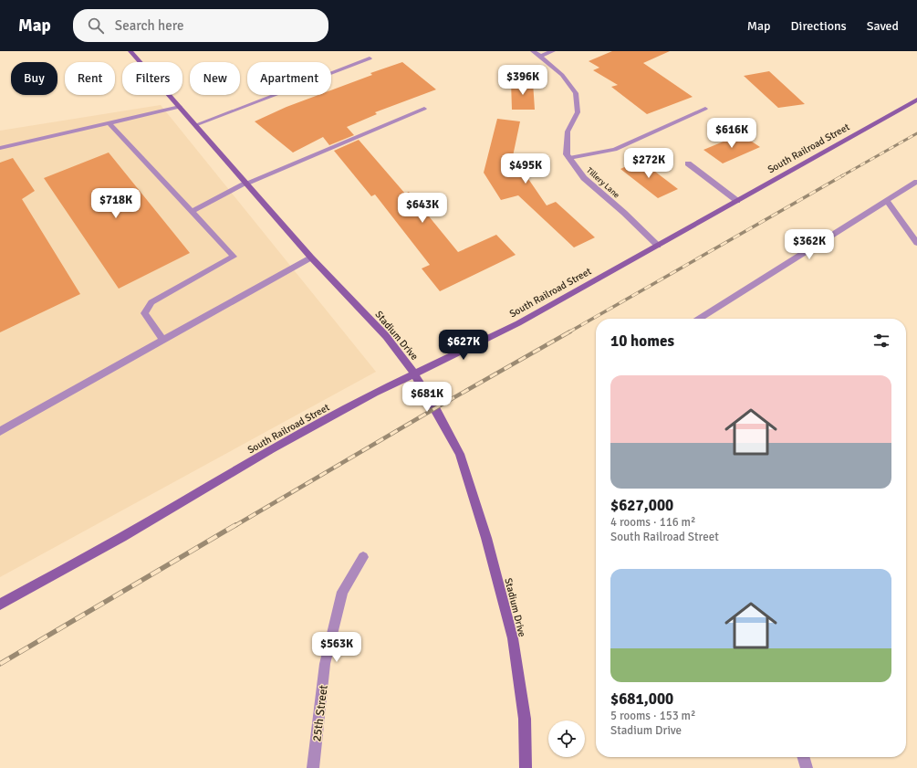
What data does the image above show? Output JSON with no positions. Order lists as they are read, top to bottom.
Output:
{
  "streets": {
    "street": [
      "South Railroad Street",
      "Tillery Lane",
      "Stadium Drive",
      "25th Street"
    ]
  },
  "crossings": [
    ["South Railroad Street", "Tillery Lane"],
    ["South Railroad Street", "Stadium Drive"]
  ],
  "page": {
    "header": "Map",
    "search": "Search here",
    "nav": ["Map", "Directions", "Saved"],
    "chip": [
      "Buy",
      "Rent",
      "Filters",
      "New",
      "Apartment"
    ],
    "price": [
      "$396K",
      "$616K",
      "$272K",
      "$495K",
      "$718K",
      "$643K",
      "$362K",
      "$627K",
      "$681K",
      "$563K"
    ],
    "heading": "10 homes",
    "list": [
      {
        "name": "$627,000",
        "note": "4 rooms · 116 m² · South Railroad Street"
      },
      {
        "name": "$681,000",
        "note": "5 rooms · 153 m² · Stadium Drive"
      }
    ]
  }
}
